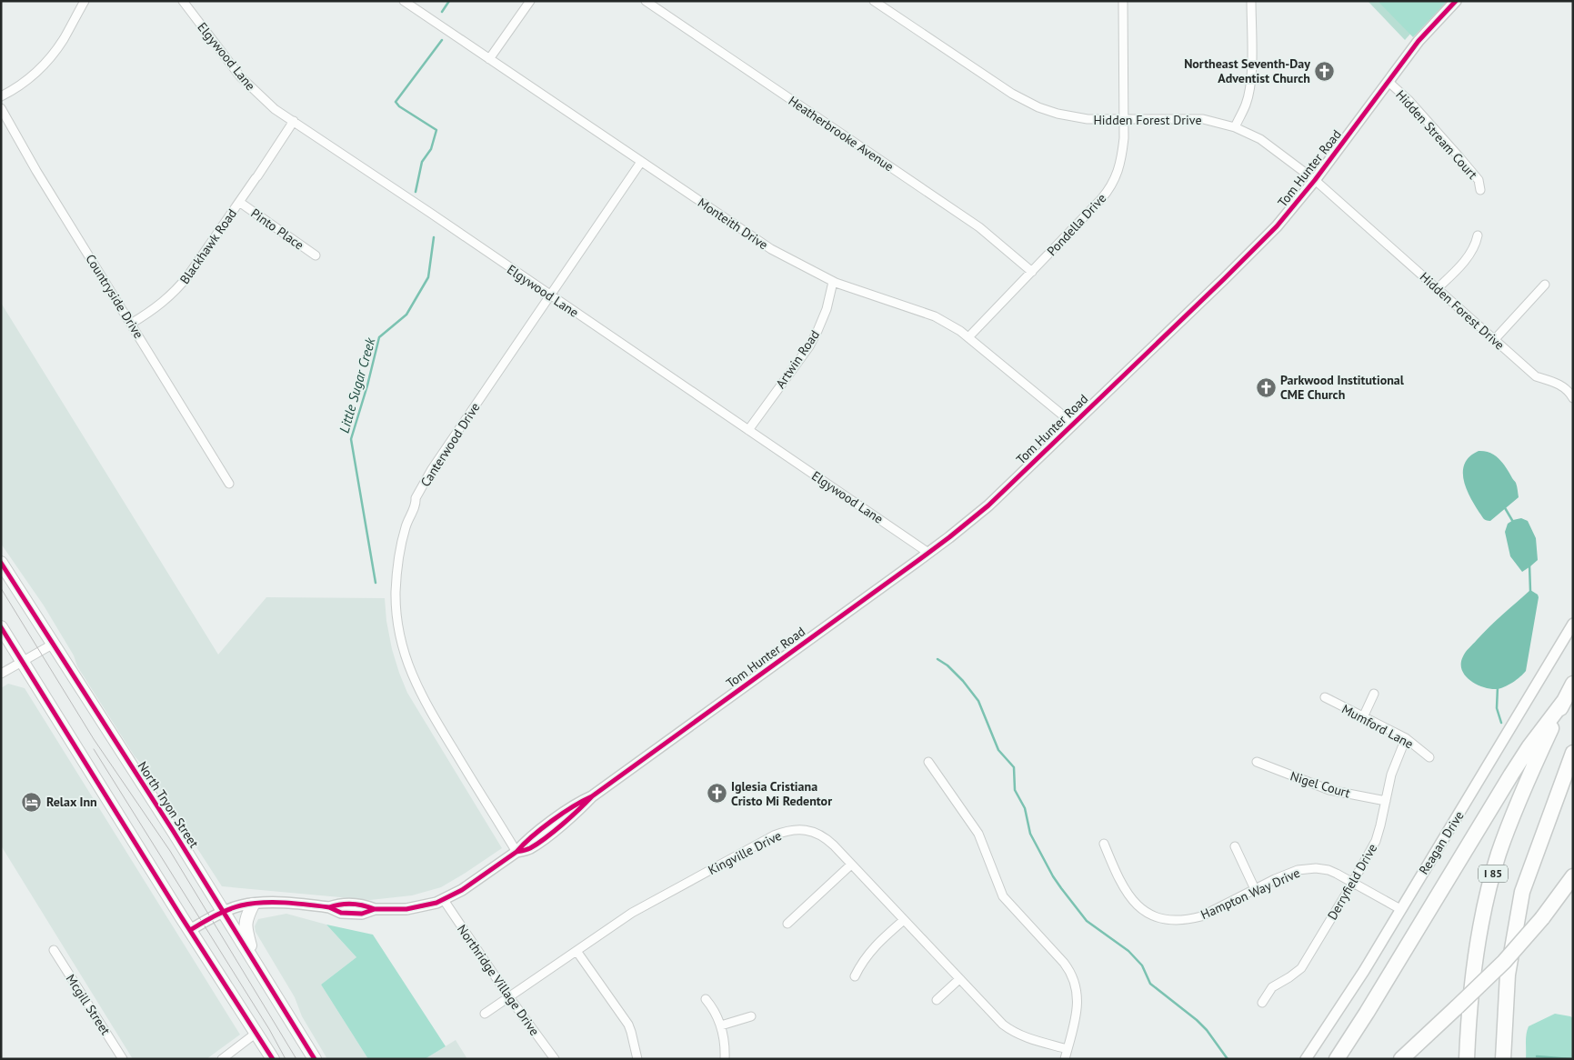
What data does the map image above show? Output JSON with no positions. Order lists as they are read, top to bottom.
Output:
{
  "streets": {
    "highway": ["I 85"],
    "main road": ["North Tryon Street"],
    "street": [
      "Elgywood Lane",
      "Hidden Forest Drive",
      "Heatherbrooke Avenue",
      "Hidden Stream Court",
      "Tom Hunter Road",
      "Monteith Drive",
      "Pondella Drive",
      "Pinto Place",
      "Blackhawk Road",
      "Countryside Drive",
      "Artwin Road",
      "Canterwood Drive",
      "Mumford Lane",
      "Nigel Court",
      "Reagan Drive",
      "Kingville Drive",
      "Derryfield Drive",
      "Hampton Way Drive",
      "Northridge Village Drive",
      "Mcgill Street"
    ]
  },
  "crossings": [
    ["Elgywood Lane", "Tom Hunter Road"],
    ["Elgywood Lane", "Blackhawk Road"],
    ["Elgywood Lane", "Artwin Road"],
    ["Elgywood Lane", "Canterwood Drive"],
    ["Hidden Forest Drive", "Tom Hunter Road"],
    ["Hidden Forest Drive", "Pondella Drive"],
    ["Heatherbrooke Avenue", "Pondella Drive"],
    ["Hidden Stream Court", "Tom Hunter Road"],
    ["Tom Hunter Road", "Monteith Drive"],
    ["Tom Hunter Road", "Canterwood Drive"],
    ["Tom Hunter Road", "North Tryon Street"],
    ["Tom Hunter Road", "Northridge Village Drive"],
    ["Monteith Drive", "Pondella Drive"],
    ["Monteith Drive", "Artwin Road"],
    ["Monteith Drive", "Canterwood Drive"],
    ["Pinto Place", "Blackhawk Road"],
    ["Blackhawk Road", "Countryside Drive"],
    ["Mumford Lane", "Derryfield Drive"],
    ["Nigel Court", "Derryfield Drive"],
    ["Reagan Drive", "Hampton Way Drive"],
    ["Kingville Drive", "Northridge Village Drive"],
    ["Derryfield Drive", "Hampton Way Drive"]
  ],
  "water": ["Little Sugar Creek"],
  "places": {
    "church": ["Northeast Seventh-Day Adventist Church", "Parkwood Institutional CME Church", "Iglesia Cristiana Cristo Mi Redentor"],
    "hotel": ["Relax Inn"]
  }
}
